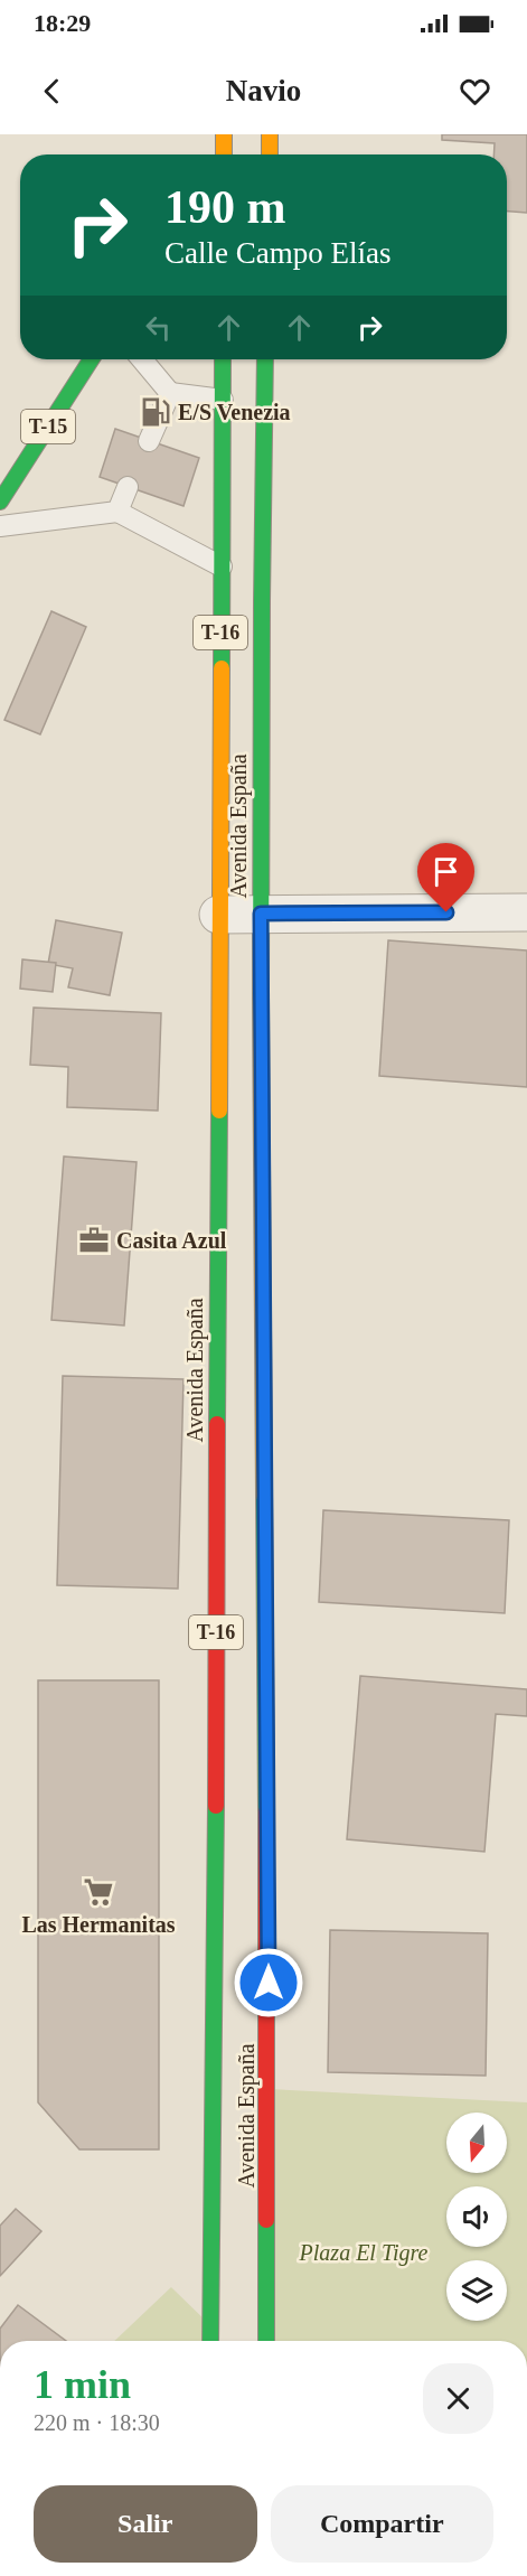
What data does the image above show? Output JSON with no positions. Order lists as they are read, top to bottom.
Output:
{
  "streets": {
    "main road": ["T-15", "T-16", "Avenida España"]
  },
  "parks": ["Plaza El Tigre"],
  "places": {
    "fuel station": ["E/S Venezia"],
    "office": ["Casita Azul"],
    "supermarket": ["Las Hermanitas"]
  },
  "north": "bottom",
  "page": {
    "status": "18:29",
    "header": "Navio",
    "turn": ["190 m", "Calle Campo Elías"],
    "heading": ["1 min", "220 m · 18:30"],
    "buttons": ["Salir", "Compartir"]
  }
}
